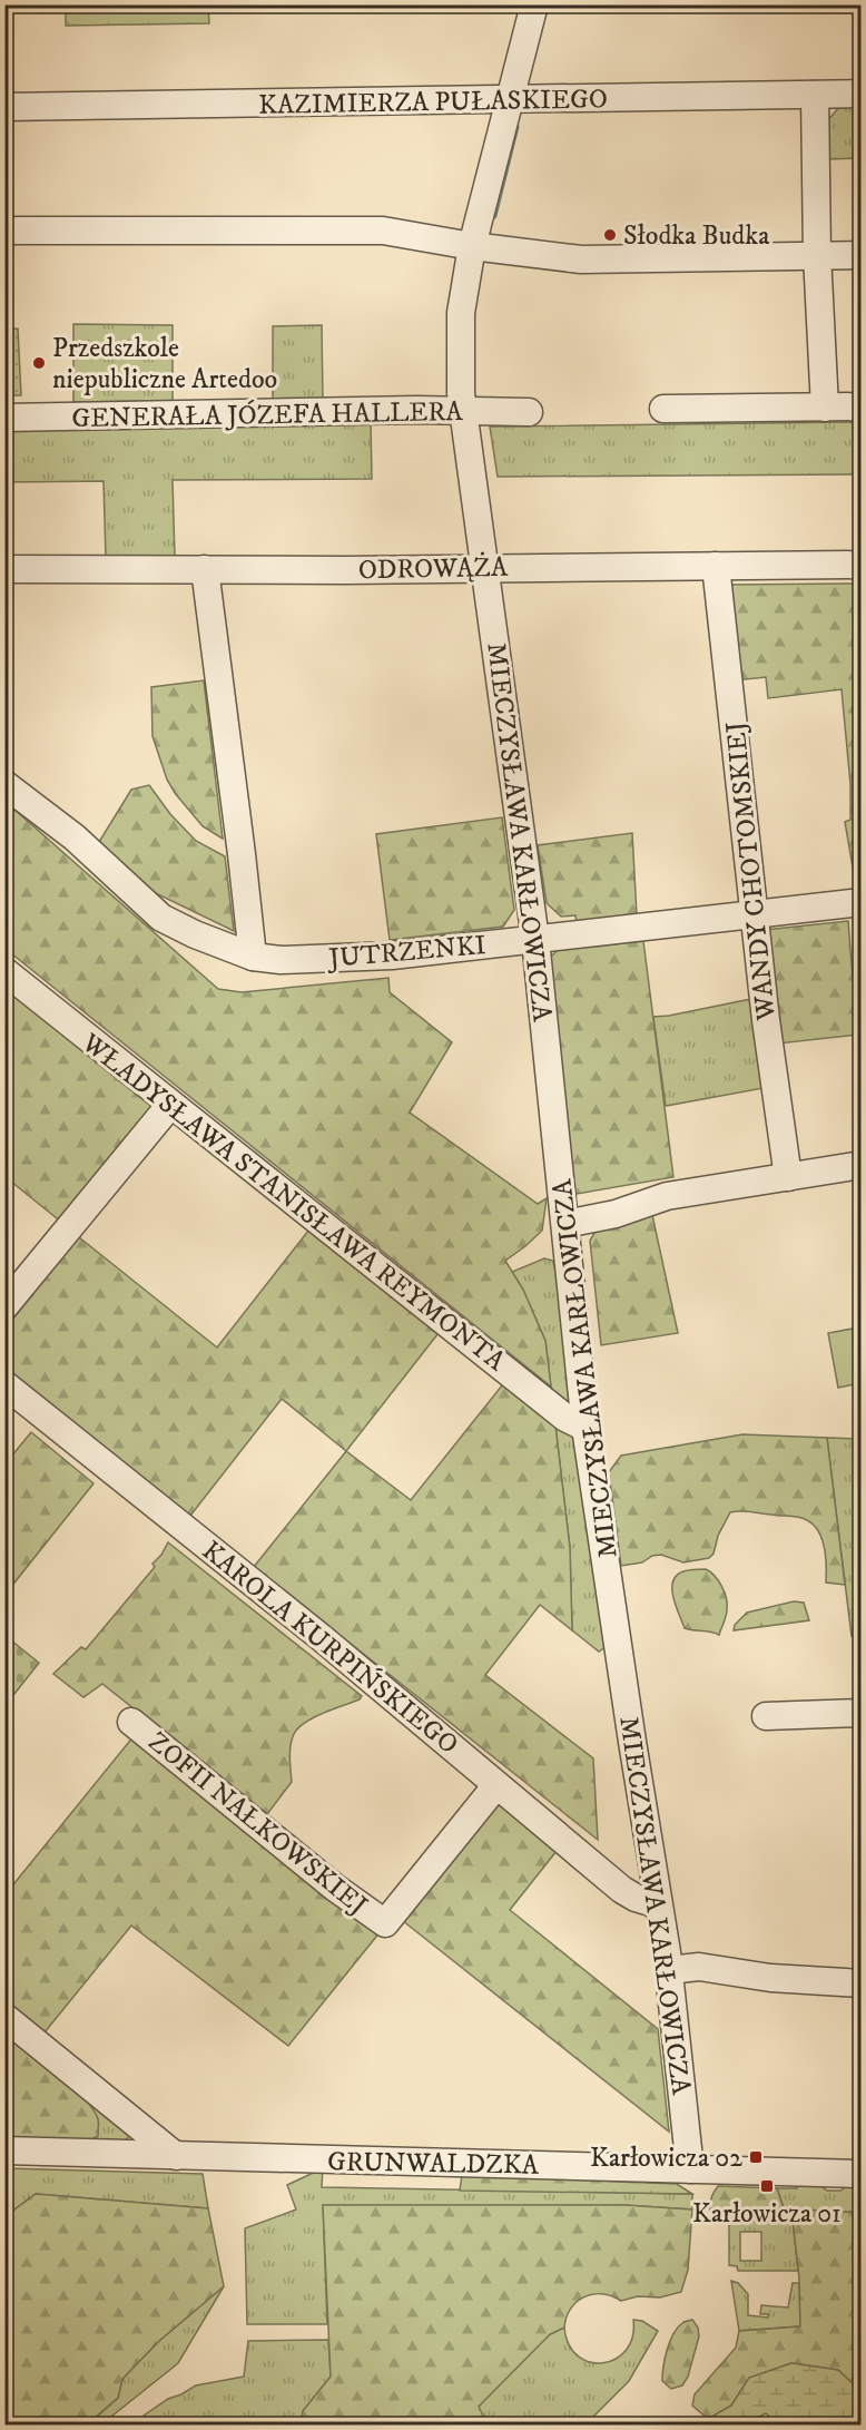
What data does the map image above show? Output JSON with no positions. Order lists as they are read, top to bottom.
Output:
{
  "streets": {
    "street": [
      "KAZIMIERZA PUŁASKIEGO",
      "GENERAŁA JÓZEFA HALLERA",
      "ODROWĄŻA",
      "MIECZYSŁAWA KARŁOWICZA",
      "WANDY CHOTOMSKIEJ",
      "JUTRZENKI",
      "WŁADYSŁAWA STANISŁAWA REYMONTA",
      "KAROLA KURPIŃSKIEGO",
      "ZOFII NAŁKOWSKIEJ",
      "GRUNWALDZKA"
    ]
  },
  "crossings": [
    ["KAZIMIERZA PUŁASKIEGO", "MIECZYSŁAWA KARŁOWICZA"],
    ["GENERAŁA JÓZEFA HALLERA", "MIECZYSŁAWA KARŁOWICZA"],
    ["ODROWĄŻA", "MIECZYSŁAWA KARŁOWICZA"],
    ["ODROWĄŻA", "WANDY CHOTOMSKIEJ"],
    ["MIECZYSŁAWA KARŁOWICZA", "JUTRZENKI"],
    ["MIECZYSŁAWA KARŁOWICZA", "WŁADYSŁAWA STANISŁAWA REYMONTA"],
    ["MIECZYSŁAWA KARŁOWICZA", "KAROLA KURPIŃSKIEGO"],
    ["MIECZYSŁAWA KARŁOWICZA", "GRUNWALDZKA"],
    ["WANDY CHOTOMSKIEJ", "JUTRZENKI"],
    ["KAROLA KURPIŃSKIEGO", "ZOFII NAŁKOWSKIEJ"]
  ],
  "places": {
    "other": ["Słodka Budka", "Przedszkole niepubliczne Artedoo"],
    "transit": ["Karłowicza 02", "Karłowicza 01"]
  }
}
